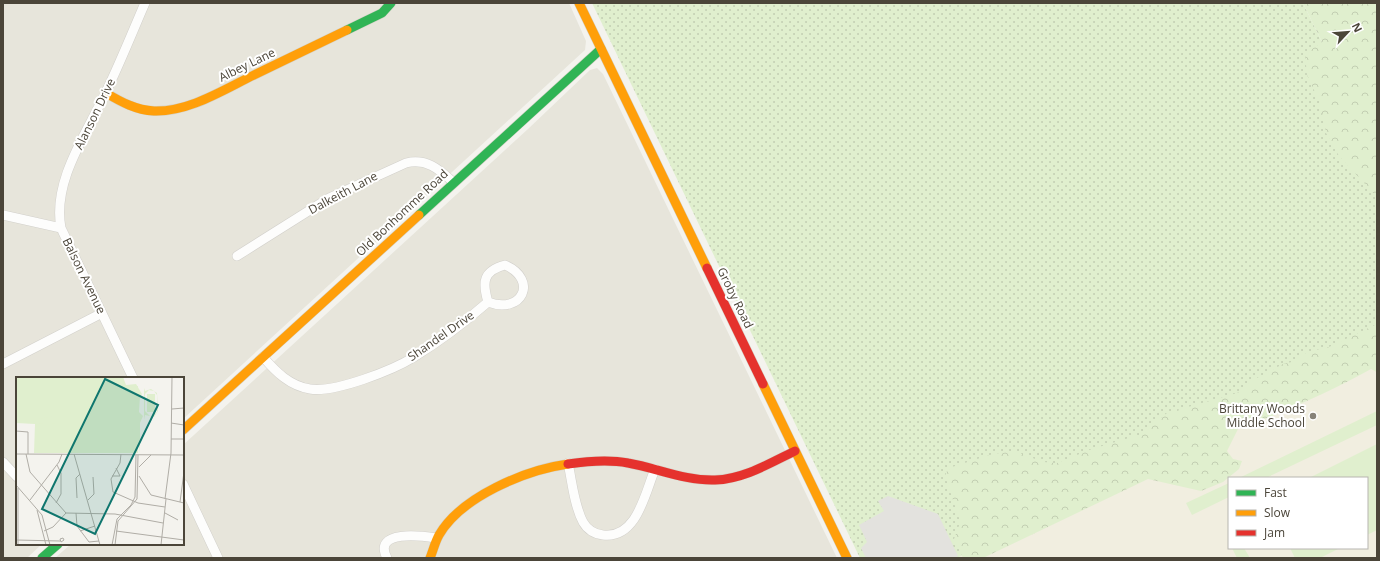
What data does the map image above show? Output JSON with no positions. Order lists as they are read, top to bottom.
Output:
{
  "streets": {
    "street": [
      "Albey Lane",
      "Alanson Drive",
      "Dalkeith Lane",
      "Old Bonhomme Road",
      "Balson Avenue",
      "Groby Road",
      "Shandel Drive"
    ]
  },
  "crossings": [
    ["Albey Lane", "Alanson Drive"],
    ["Alanson Drive", "Balson Avenue"],
    ["Dalkeith Lane", "Old Bonhomme Road"],
    ["Old Bonhomme Road", "Groby Road"],
    ["Old Bonhomme Road", "Shandel Drive"]
  ],
  "places": ["Brittany Woods Middle School"],
  "legend": ["Fast", "Slow", "Jam"],
  "north": "top right"
}
